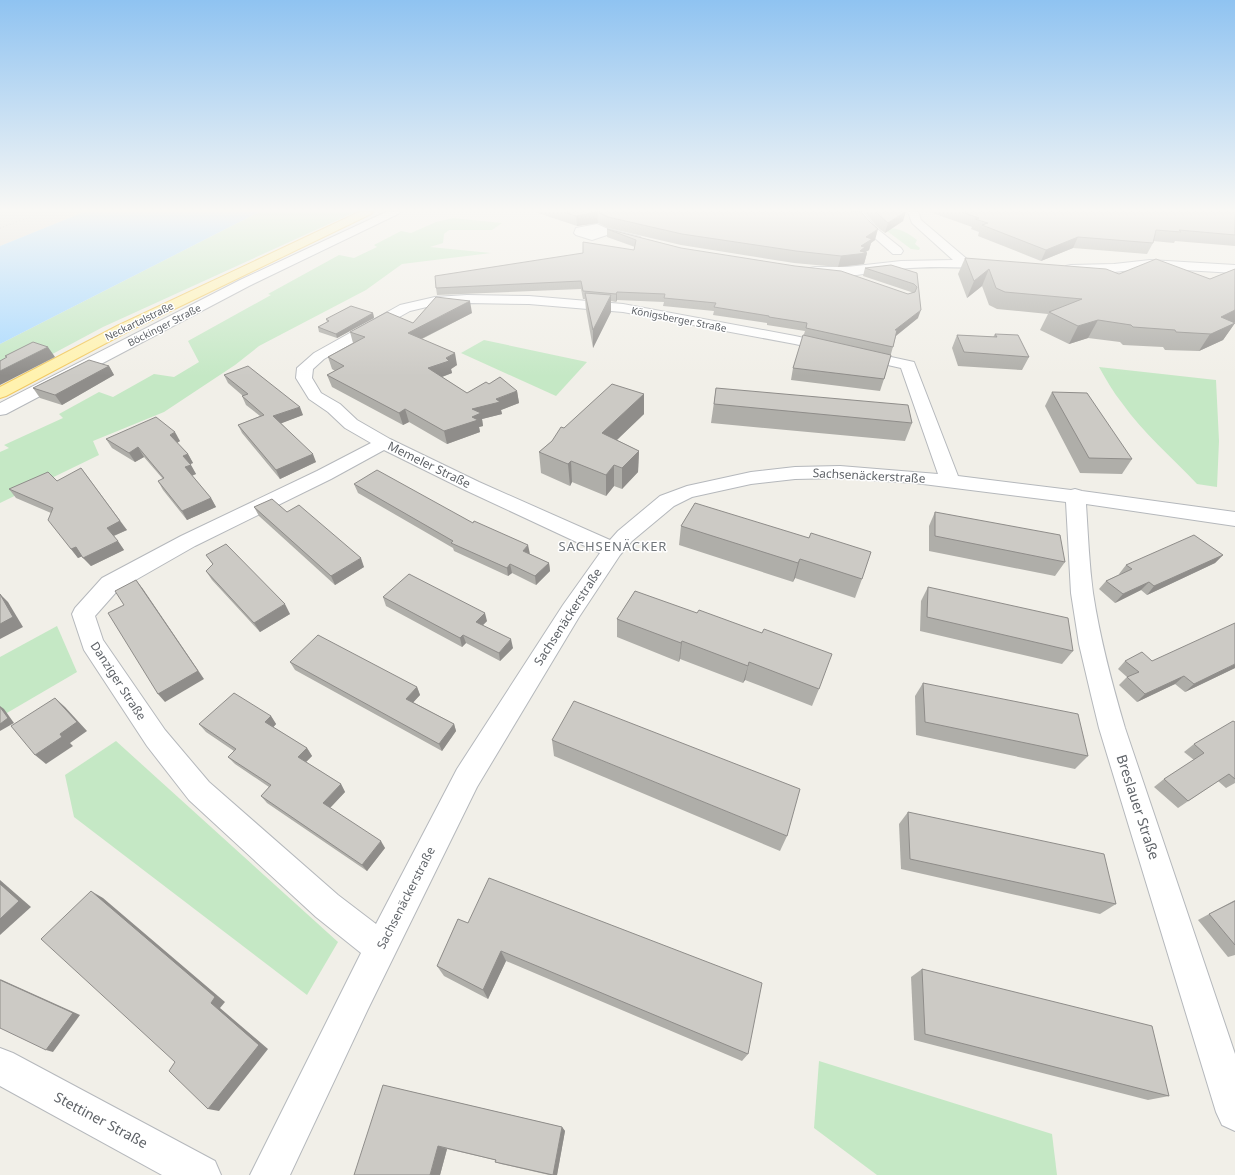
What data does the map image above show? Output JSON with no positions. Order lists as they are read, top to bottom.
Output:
{
  "streets": {
    "main road": ["Neckartalstraße"],
    "street": [
      "Königsberger Straße",
      "Böckinger Straße",
      "Memeler Straße",
      "Sachsenäckerstraße",
      "Danziger Straße",
      "Breslauer Straße",
      "Stettiner Straße"
    ]
  },
  "crossings": [
    ["Königsberger Straße", "Memeler Straße"],
    ["Königsberger Straße", "Sachsenäckerstraße"],
    ["Memeler Straße", "Sachsenäckerstraße"],
    ["Memeler Straße", "Danziger Straße"],
    ["Sachsenäckerstraße", "Danziger Straße"],
    ["Sachsenäckerstraße", "Breslauer Straße"]
  ],
  "districts": ["SACHSENÄCKER"]
}
